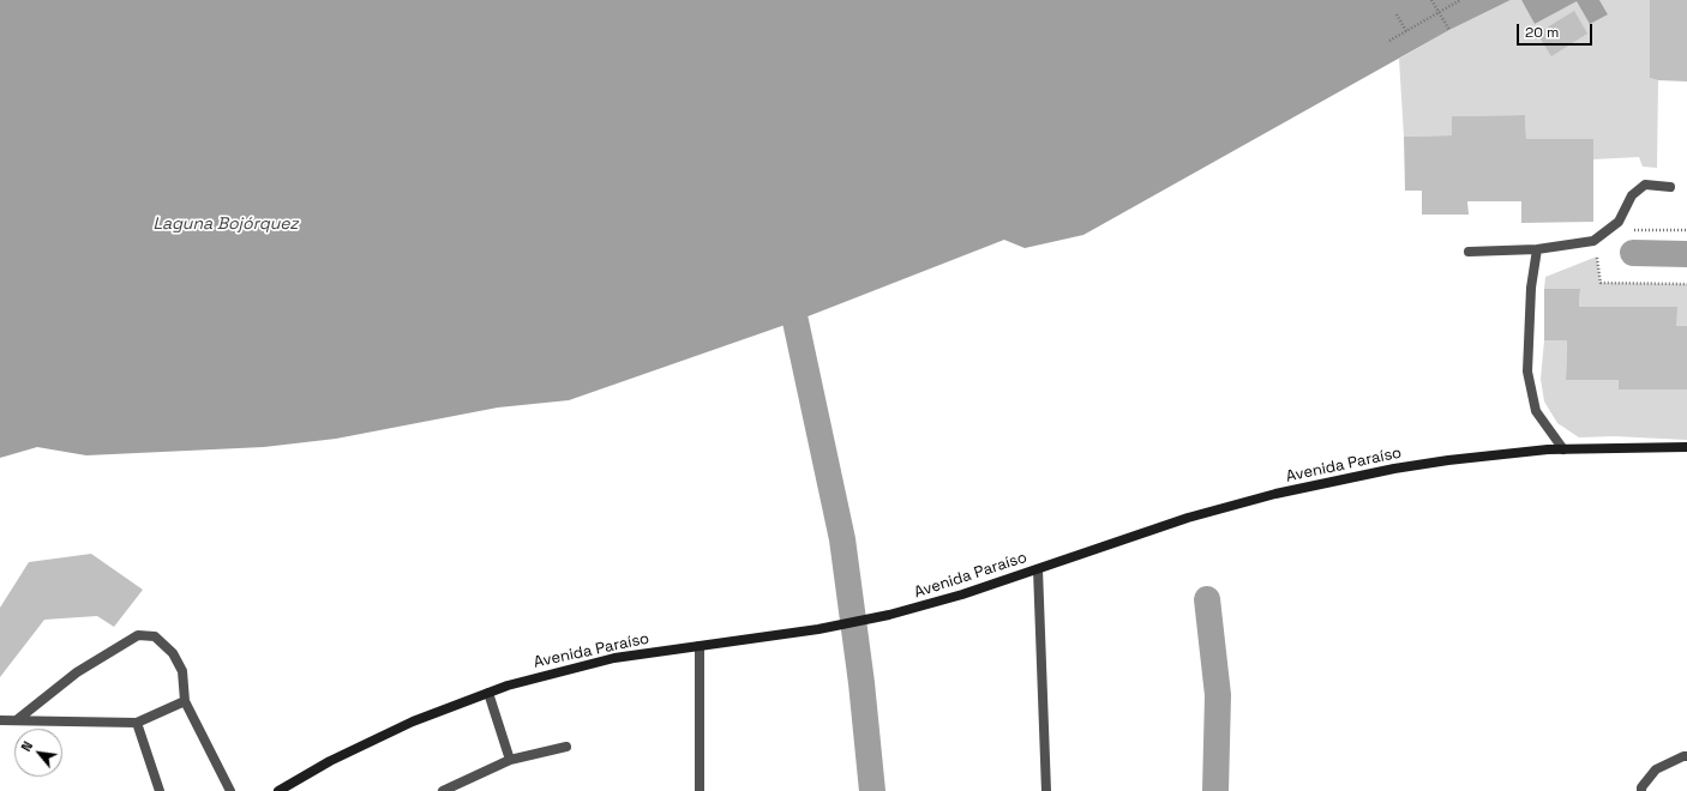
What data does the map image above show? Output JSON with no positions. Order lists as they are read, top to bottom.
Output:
{
  "streets": {
    "street": ["Avenida Paraíso"]
  },
  "water": ["Laguna Bojórquez"],
  "scale_bar": "20 m",
  "north": "top left"
}
